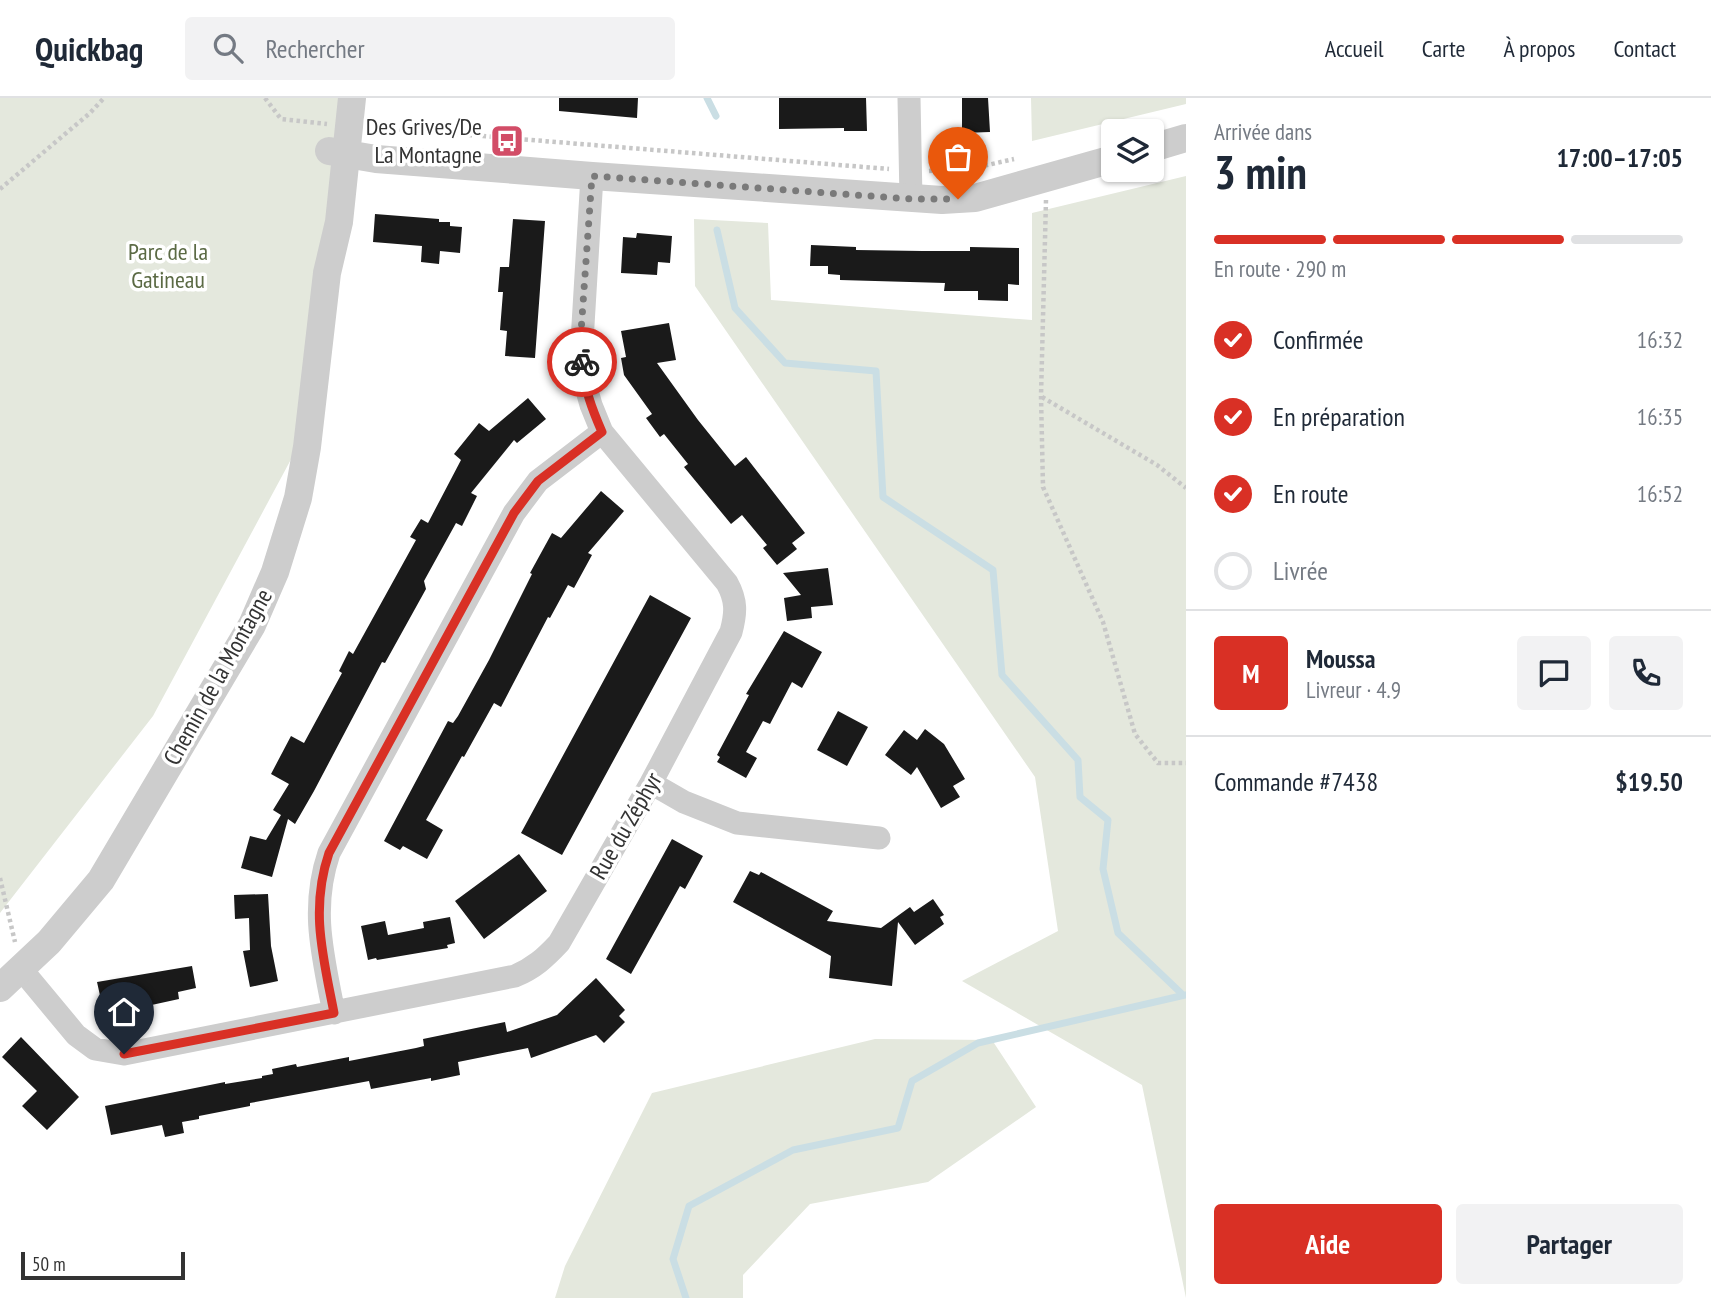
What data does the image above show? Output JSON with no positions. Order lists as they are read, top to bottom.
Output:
{
  "streets": {
    "street": ["Chemin de la Montagne", "Rue du Zéphyr"]
  },
  "crossings": [
    ["Chemin de la Montagne", "Rue du Zéphyr"]
  ],
  "parks": ["Parc de la Gatineau"],
  "places": {
    "bus stop": ["Des Grives/De La Montagne"]
  },
  "scale_bar": "50 m",
  "page": {
    "header": "Quickbag",
    "search": "Rechercher",
    "nav": [
      "Accueil",
      "Carte",
      "À propos",
      "Contact"
    ],
    "heading": ["3 min", "Arrivée dans", "17:00–17:05"],
    "panel": [
      "Moussa",
      "Livreur · 4.9",
      "Commande #7438",
      "$19.50"
    ],
    "bar": "En route · 290 m",
    "list": [
      ["Confirmée", "16:32"],
      ["En préparation", "16:35"],
      ["En route", "16:52"],
      "Livrée"
    ],
    "round": "M",
    "buttons": ["Aide", "Partager"],
    "scale": "50 m"
  }
}
